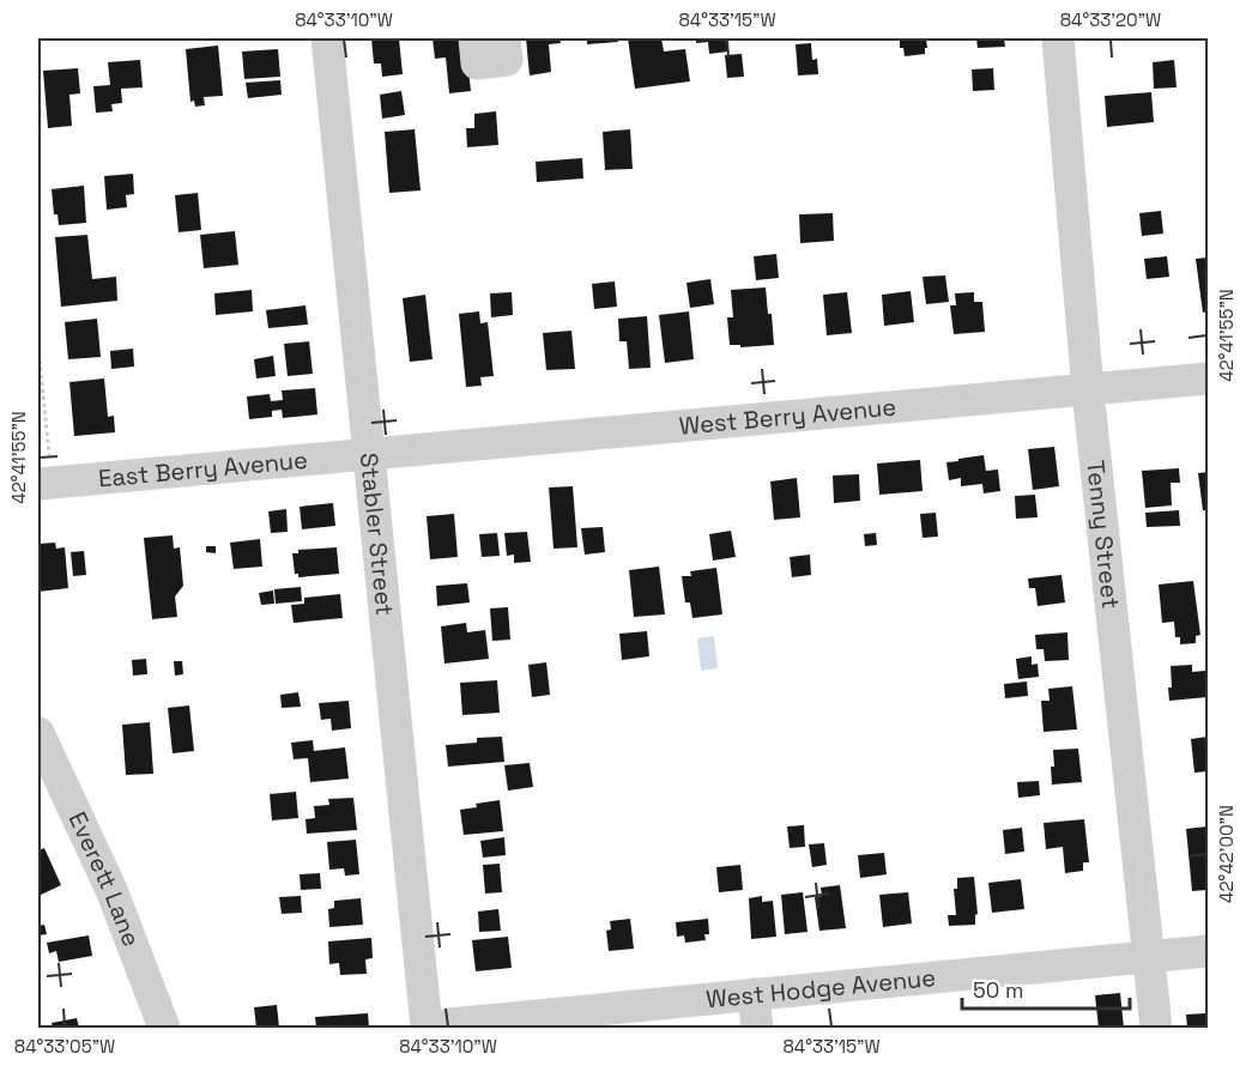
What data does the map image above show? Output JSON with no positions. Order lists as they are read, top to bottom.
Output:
{
  "streets": {
    "street": [
      "West Berry Avenue",
      "East Berry Avenue",
      "Stabler Street",
      "Tenny Street",
      "Everett Lane",
      "West Hodge Avenue"
    ]
  },
  "crossings": [
    ["West Berry Avenue", "East Berry Avenue"],
    ["West Berry Avenue", "Stabler Street"],
    ["West Berry Avenue", "Tenny Street"],
    ["East Berry Avenue", "Stabler Street"],
    ["Tenny Street", "West Hodge Avenue"]
  ],
  "scale_bar": "50 m",
  "coordinates": [
    "84°33'10\"W",
    "84°33'15\"W",
    "84°33'20\"W",
    "42°41'55\"N",
    "42°42'00\"N",
    "84°33'05\"W"
  ]
}
